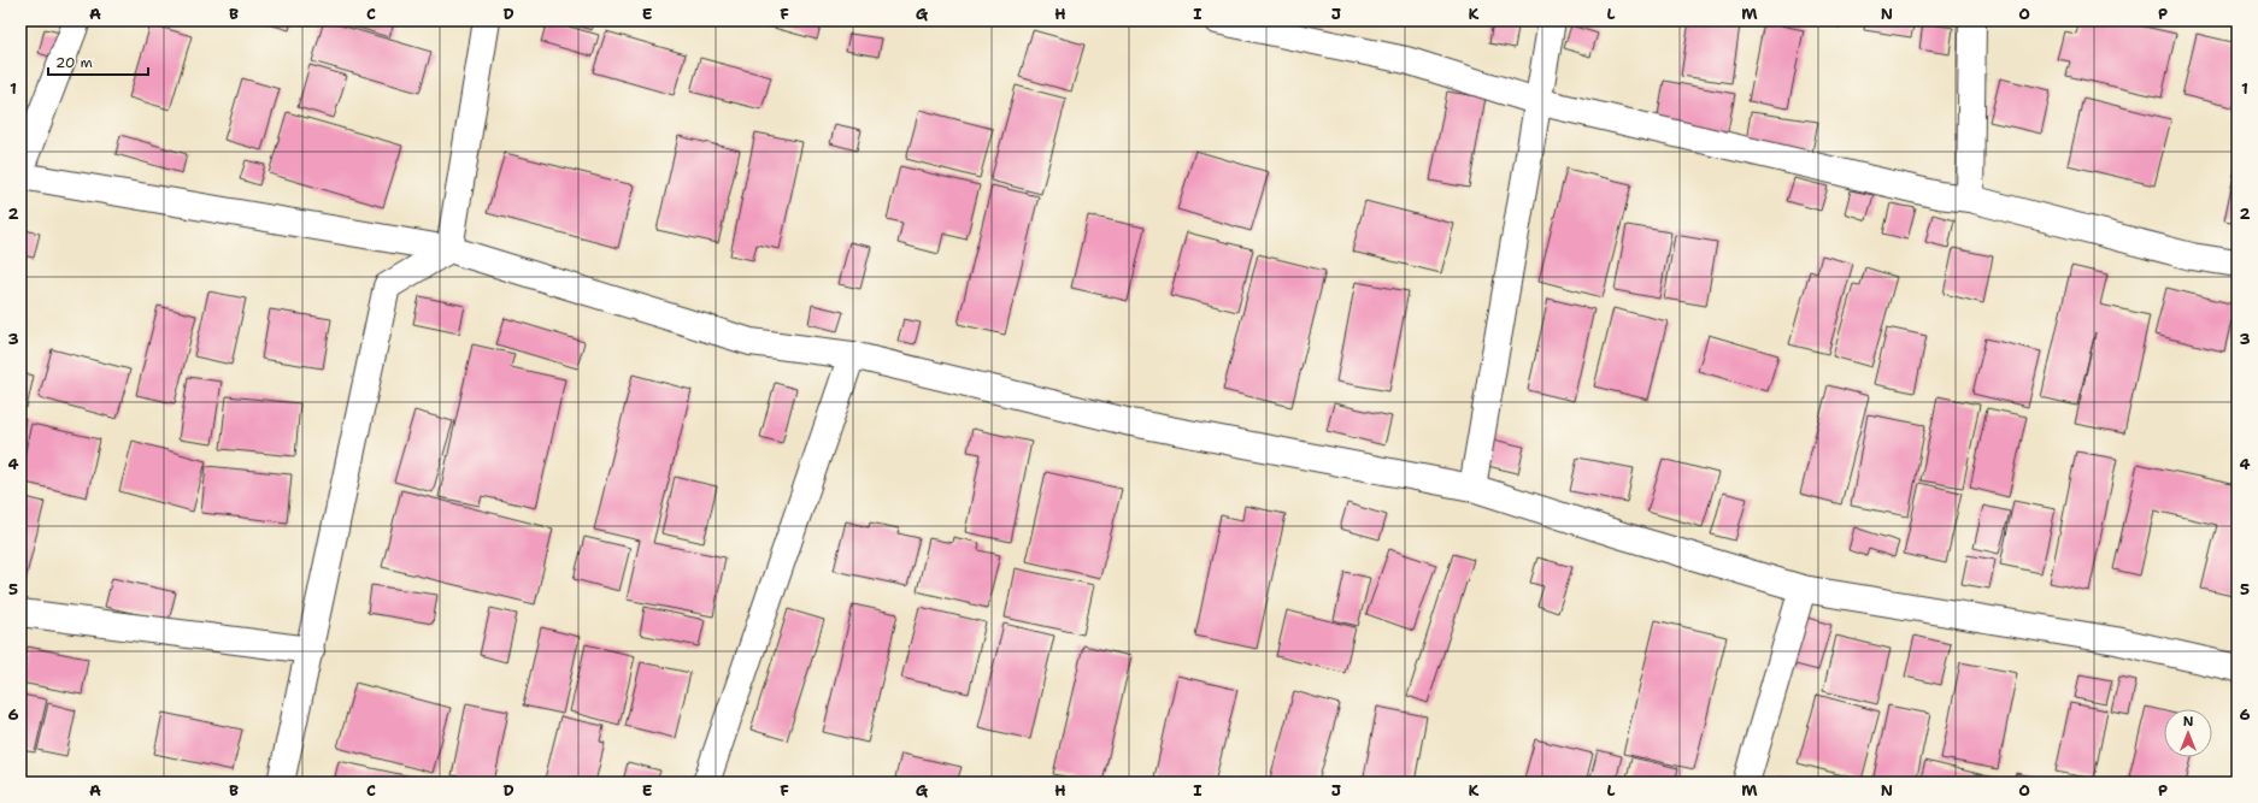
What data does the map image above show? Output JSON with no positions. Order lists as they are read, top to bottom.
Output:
{
  "scale_bar": "20 m",
  "north": "top",
  "grid": {
    "columns": [
      "A",
      "B",
      "C",
      "D",
      "E",
      "F",
      "G",
      "H",
      "I",
      "J",
      "K",
      "L",
      "M",
      "N",
      "O",
      "P"
    ],
    "rows": [
      "1",
      "2",
      "3",
      "4",
      "5",
      "6"
    ]
  }
}
